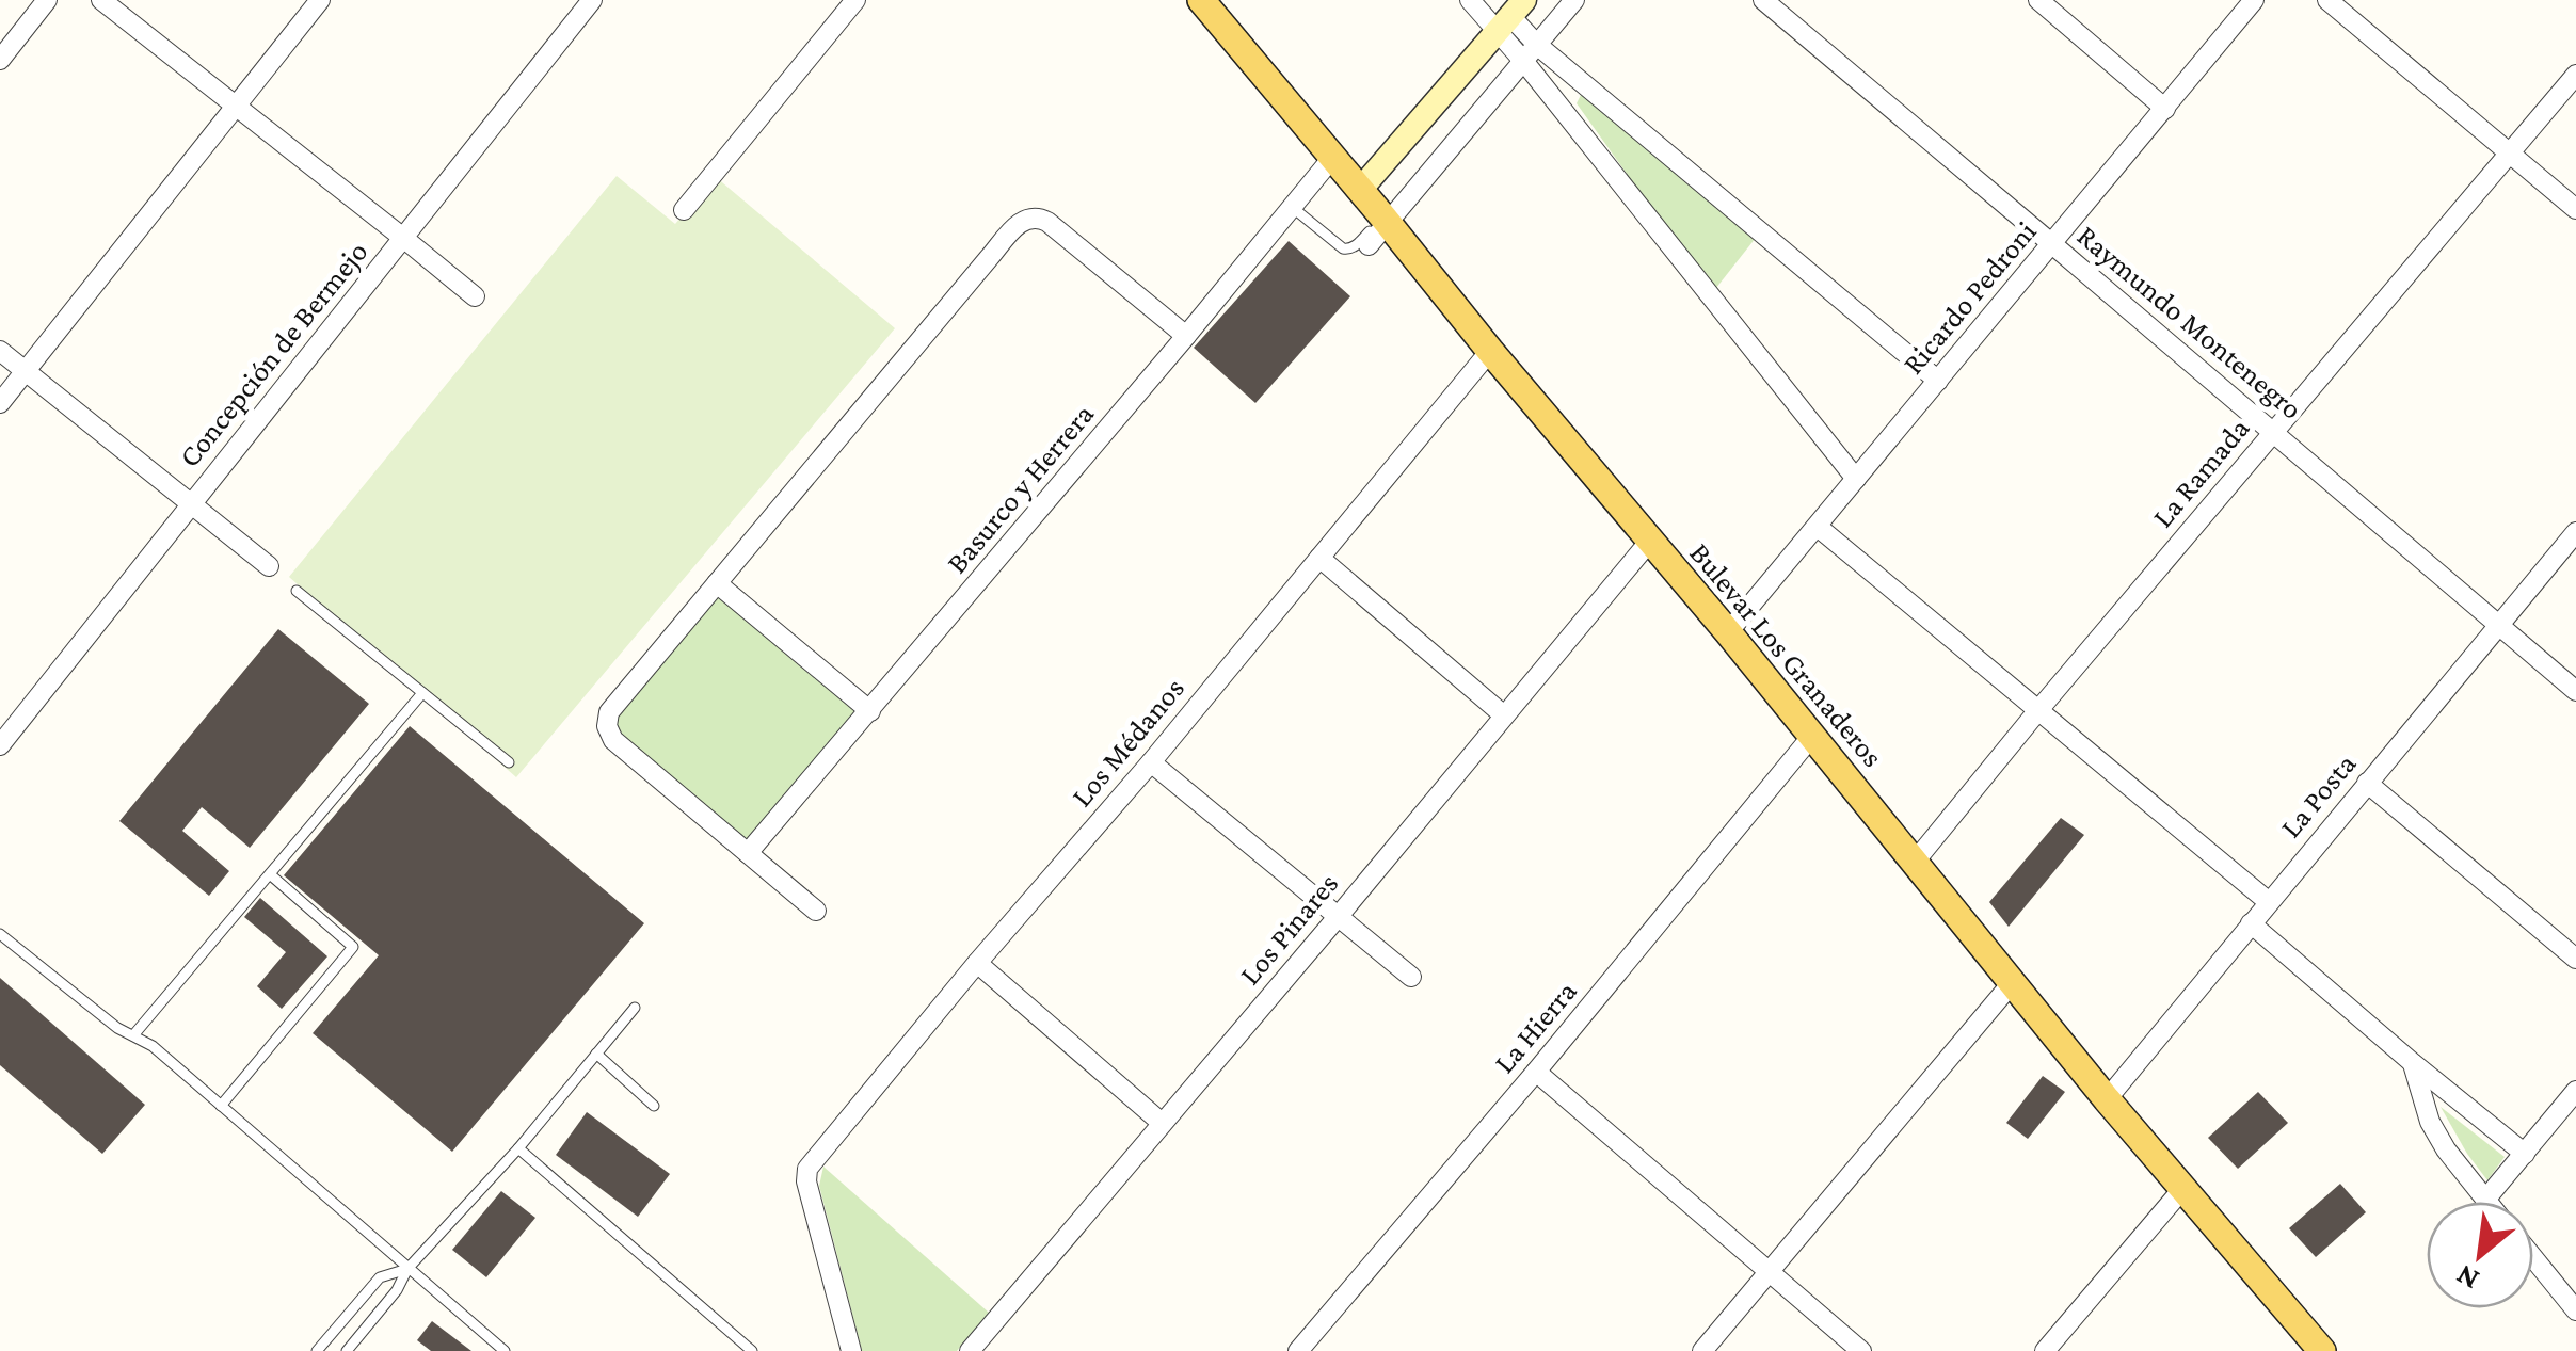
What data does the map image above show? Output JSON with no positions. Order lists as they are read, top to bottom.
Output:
{
  "streets": {
    "main road": ["Bulevar Los Granaderos"],
    "street": [
      "Ricardo Pedroni",
      "Raymundo Montenegro",
      "Concepción de Bermejo",
      "La Ramada",
      "Basurco y Herrera",
      "Los Médanos",
      "La Posta",
      "Los Pinares",
      "La Hierra"
    ]
  },
  "crossings": [
    ["Ricardo Pedroni", "Raymundo Montenegro"],
    ["Ricardo Pedroni", "Bulevar Los Granaderos"],
    ["Raymundo Montenegro", "La Ramada"],
    ["Raymundo Montenegro", "La Posta"],
    ["La Ramada", "Bulevar Los Granaderos"],
    ["Basurco y Herrera", "Bulevar Los Granaderos"],
    ["Bulevar Los Granaderos", "Los Médanos"],
    ["Bulevar Los Granaderos", "La Posta"],
    ["Bulevar Los Granaderos", "Los Pinares"],
    ["Bulevar Los Granaderos", "La Hierra"]
  ],
  "north": "bottom left"
}
